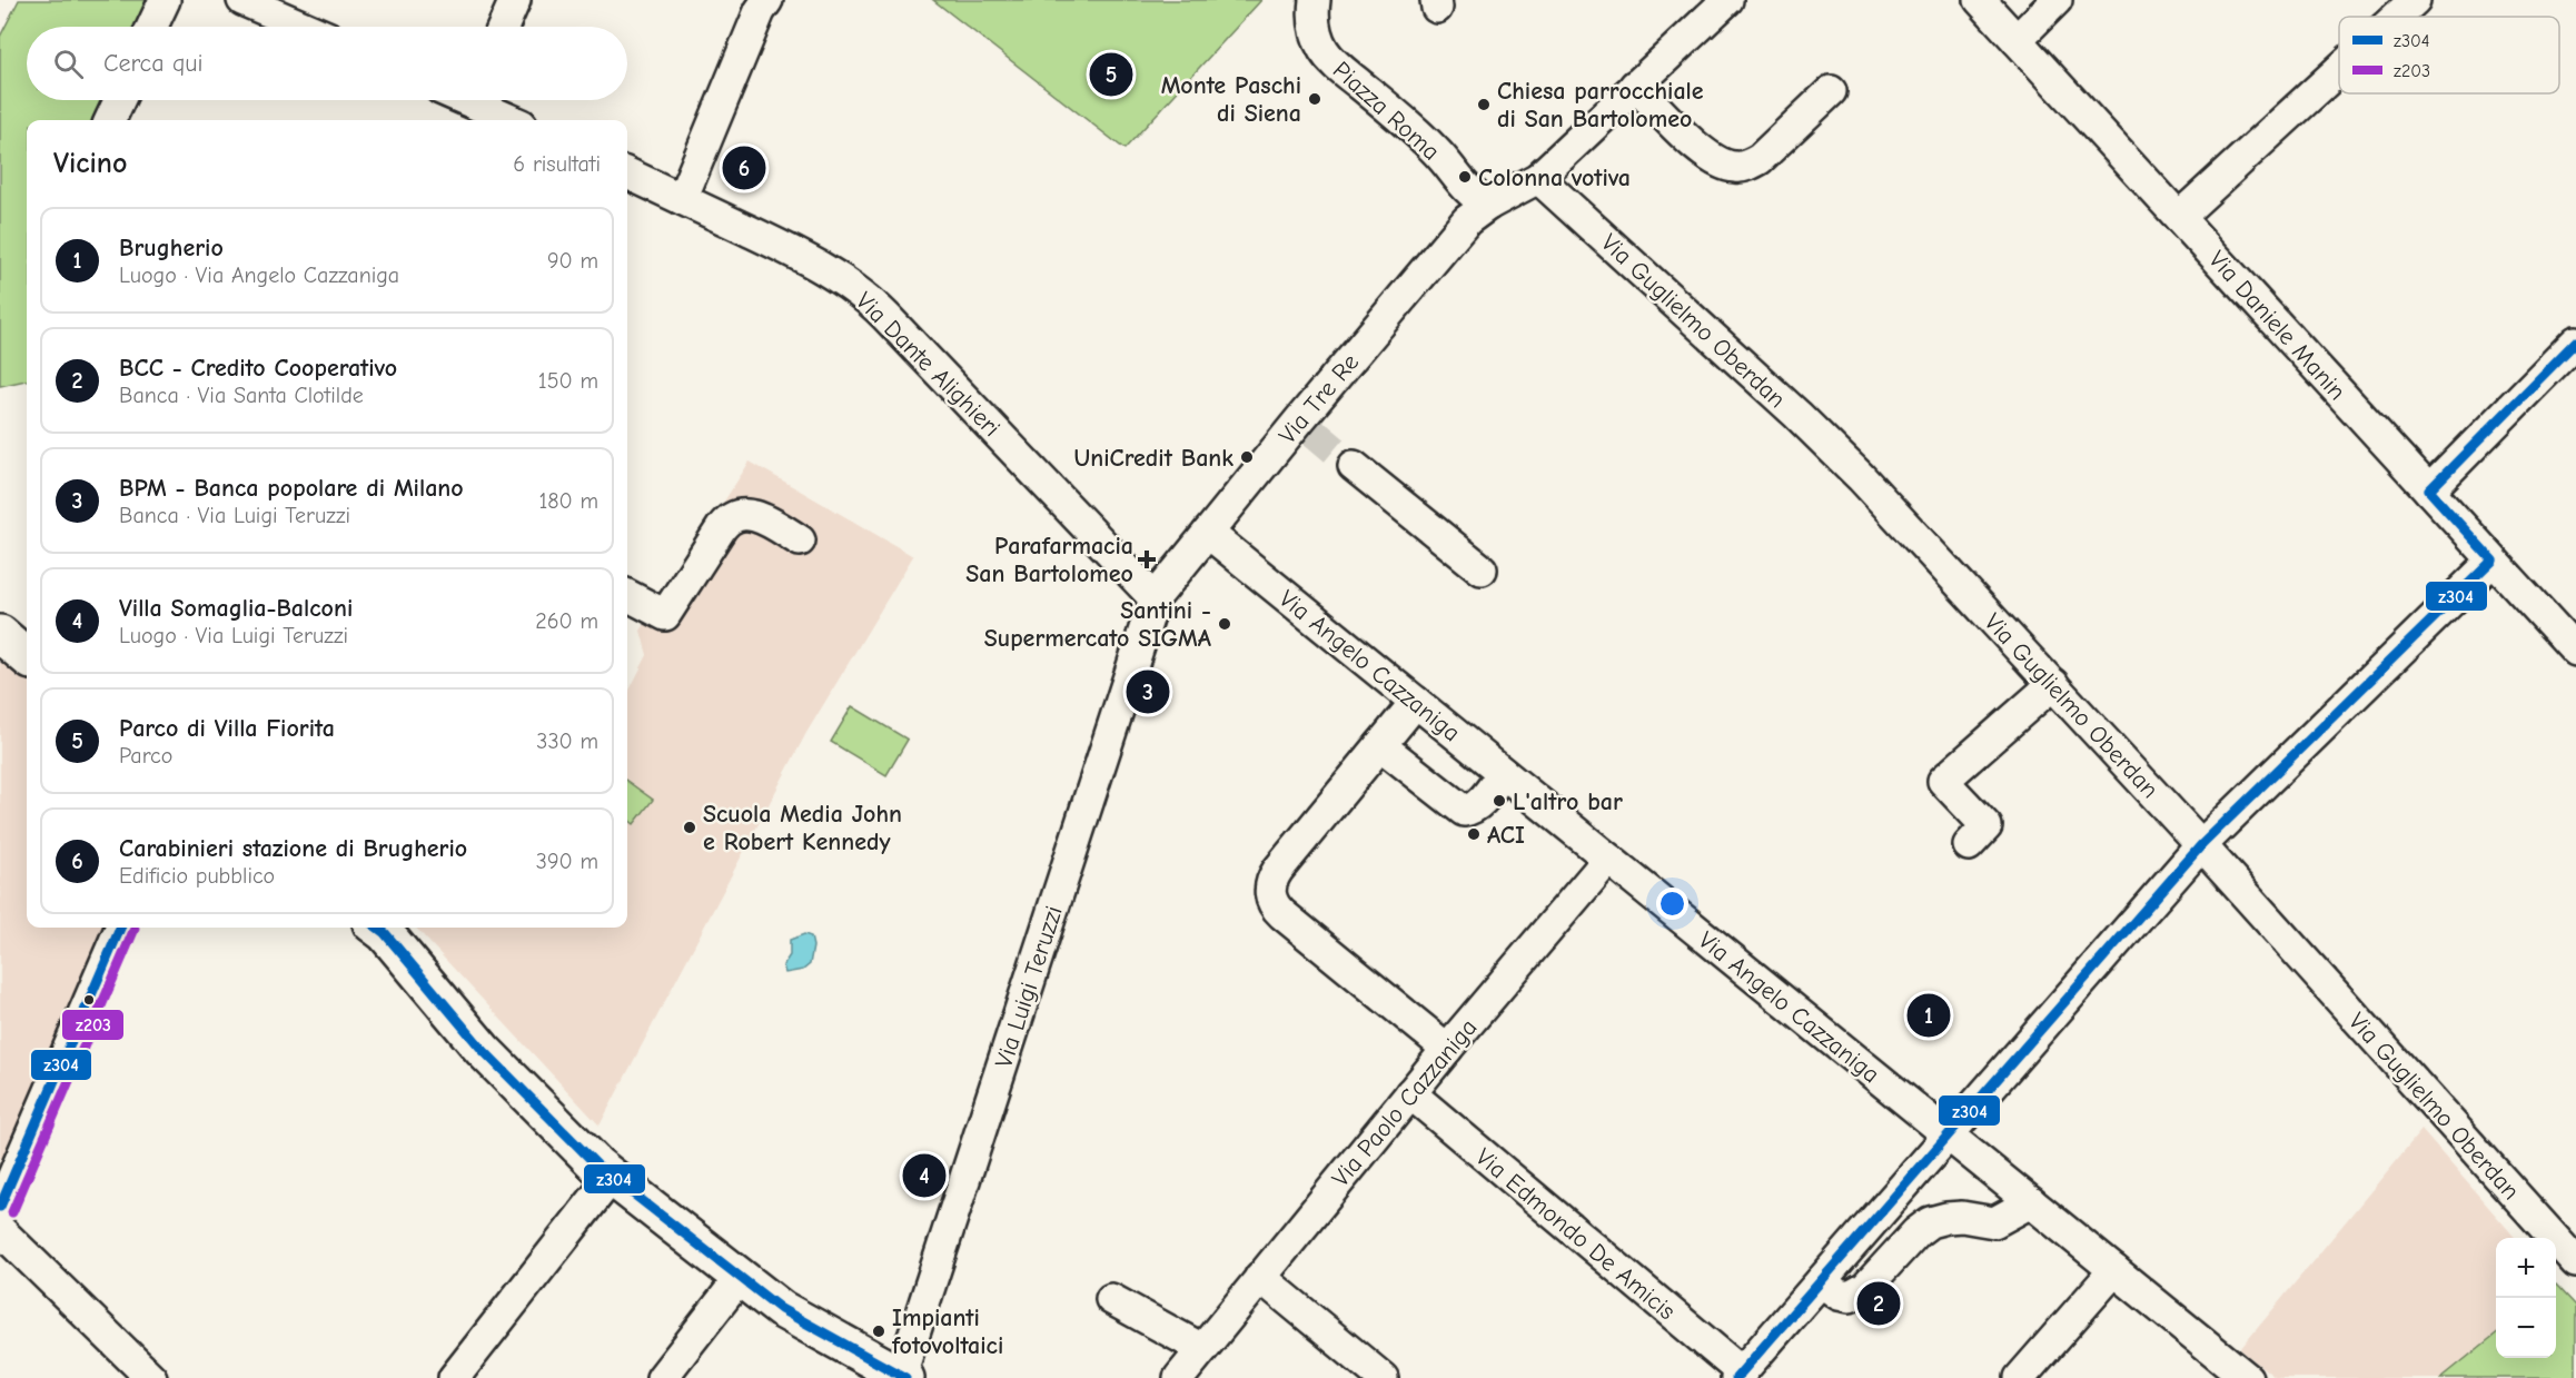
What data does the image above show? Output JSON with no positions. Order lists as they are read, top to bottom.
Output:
{
  "streets": {
    "street": [
      "Piazza Roma",
      "Via Guglielmo Oberdan",
      "Via Daniele Manin",
      "Via Dante Alighieri",
      "Via Tre Re",
      "Via Angelo Cazzaniga",
      "Via Luigi Teruzzi",
      "Via Paolo Cazzaniga",
      "Via Edmondo De Amicis"
    ]
  },
  "crossings": [
    ["Piazza Roma", "Via Tre Re"],
    ["Via Guglielmo Oberdan", "Via Tre Re"],
    ["Via Dante Alighieri", "Via Tre Re"],
    ["Via Dante Alighieri", "Via Luigi Teruzzi"],
    ["Via Tre Re", "Via Angelo Cazzaniga"],
    ["Via Tre Re", "Via Luigi Teruzzi"],
    ["Via Angelo Cazzaniga", "Via Paolo Cazzaniga"],
    ["Via Paolo Cazzaniga", "Via Edmondo De Amicis"]
  ],
  "places": {
    "other": [
      "Monte Paschi di Siena",
      "Chiesa parrocchiale di San Bartolomeo",
      "Colonna votiva",
      "UniCredit Bank",
      "Santini - Supermercato SIGMA",
      "L'altro bar",
      "Scuola Media John e Robert Kennedy",
      "ACI",
      "Impianti fotovoltaici"
    ],
    "health": ["Parafarmacia San Bartolomeo"]
  },
  "lines": ["transit line z304", "transit line z203"],
  "legend": ["z304", "z203"],
  "page": {
    "search": "Cerca qui",
    "pins": [
      "5",
      "6",
      "3",
      "1",
      "4",
      "2"
    ],
    "heading": ["Vicino", "6 risultati"],
    "list": [
      {
        "mark": "1",
        "name": "Brugherio",
        "note": "Luogo · Via Angelo Cazzaniga",
        "value": "90 m"
      },
      {
        "mark": "2",
        "name": "BCC - Credito Cooperativo",
        "note": "Banca · Via Santa Clotilde",
        "value": "150 m"
      },
      {
        "mark": "3",
        "name": "BPM - Banca popolare di Milano",
        "note": "Banca · Via Luigi Teruzzi",
        "value": "180 m"
      },
      {
        "mark": "4",
        "name": "Villa Somaglia-Balconi",
        "note": "Luogo · Via Luigi Teruzzi",
        "value": "260 m"
      },
      {
        "mark": "5",
        "name": "Parco di Villa Fiorita",
        "note": "Parco",
        "value": "330 m"
      },
      {
        "mark": "6",
        "name": "Carabinieri stazione di Brugherio",
        "note": "Edificio pubblico",
        "value": "390 m"
      }
    ],
    "map_buttons": ["+", "−"]
  }
}
